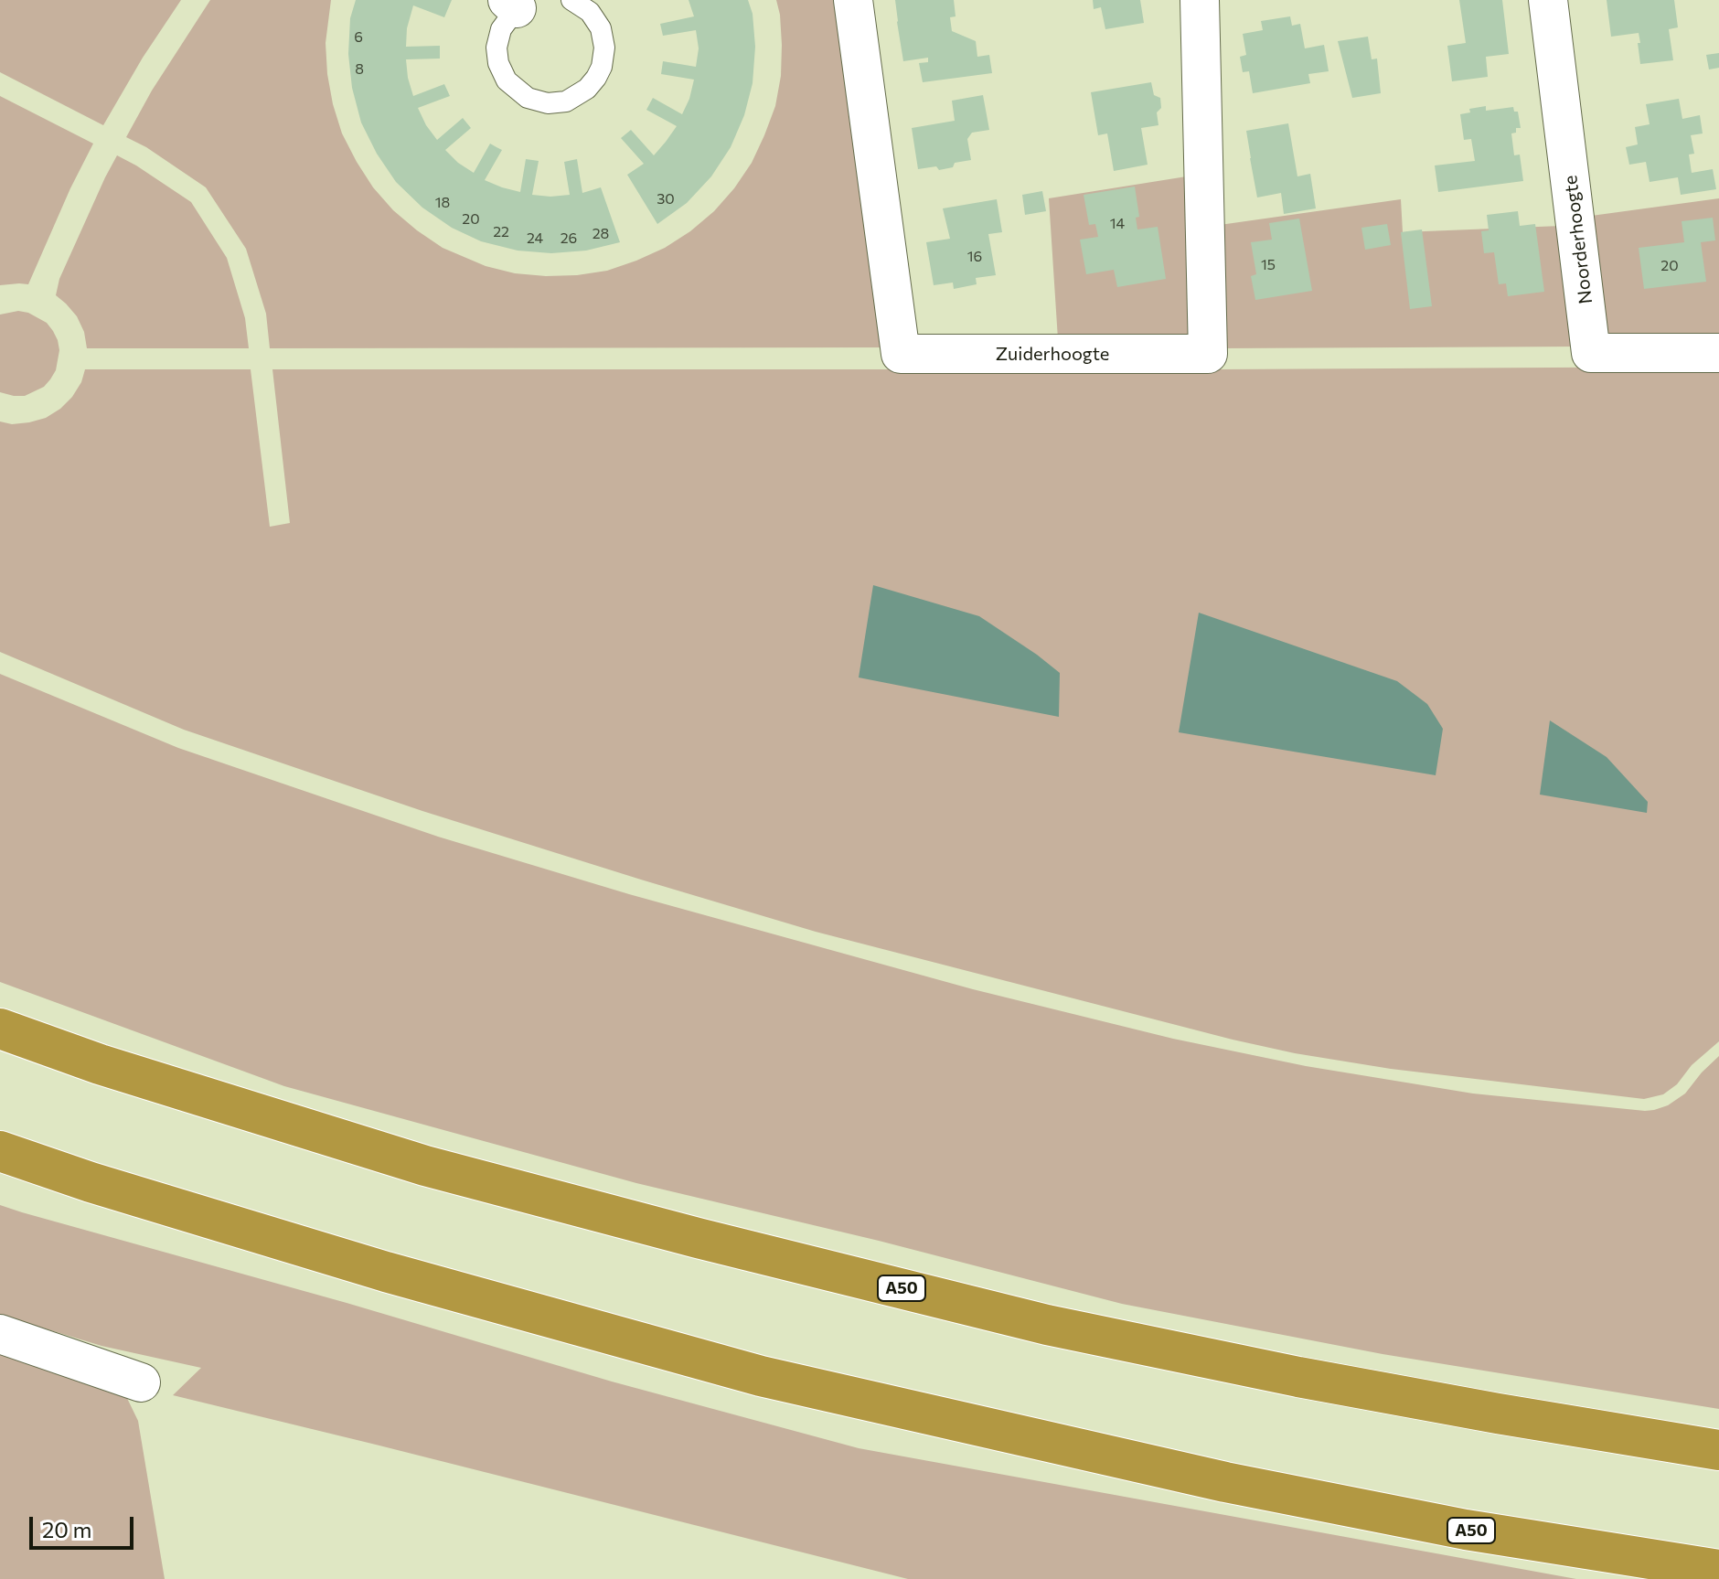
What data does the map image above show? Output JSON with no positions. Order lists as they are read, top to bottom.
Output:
{
  "streets": {
    "highway": ["A50"],
    "street": ["Noorderhoogte", "Zuiderhoogte"]
  },
  "house_numbers": [
    "6",
    "8",
    "30",
    "18",
    "20",
    "14",
    "22",
    "28",
    "24",
    "26",
    "16",
    "15",
    "20"
  ],
  "scale_bar": "20 m"
}
